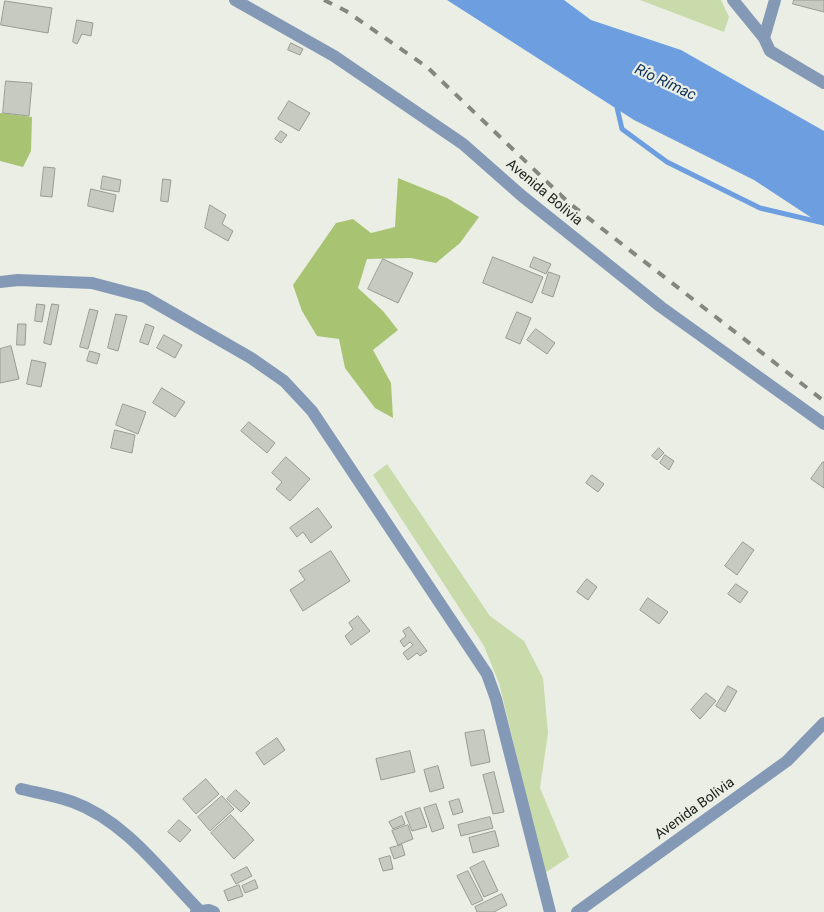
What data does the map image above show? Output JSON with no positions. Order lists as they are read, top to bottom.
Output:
{
  "streets": {
    "street": ["Avenida Bolivia"]
  },
  "water": ["Río Rímac"]
}
